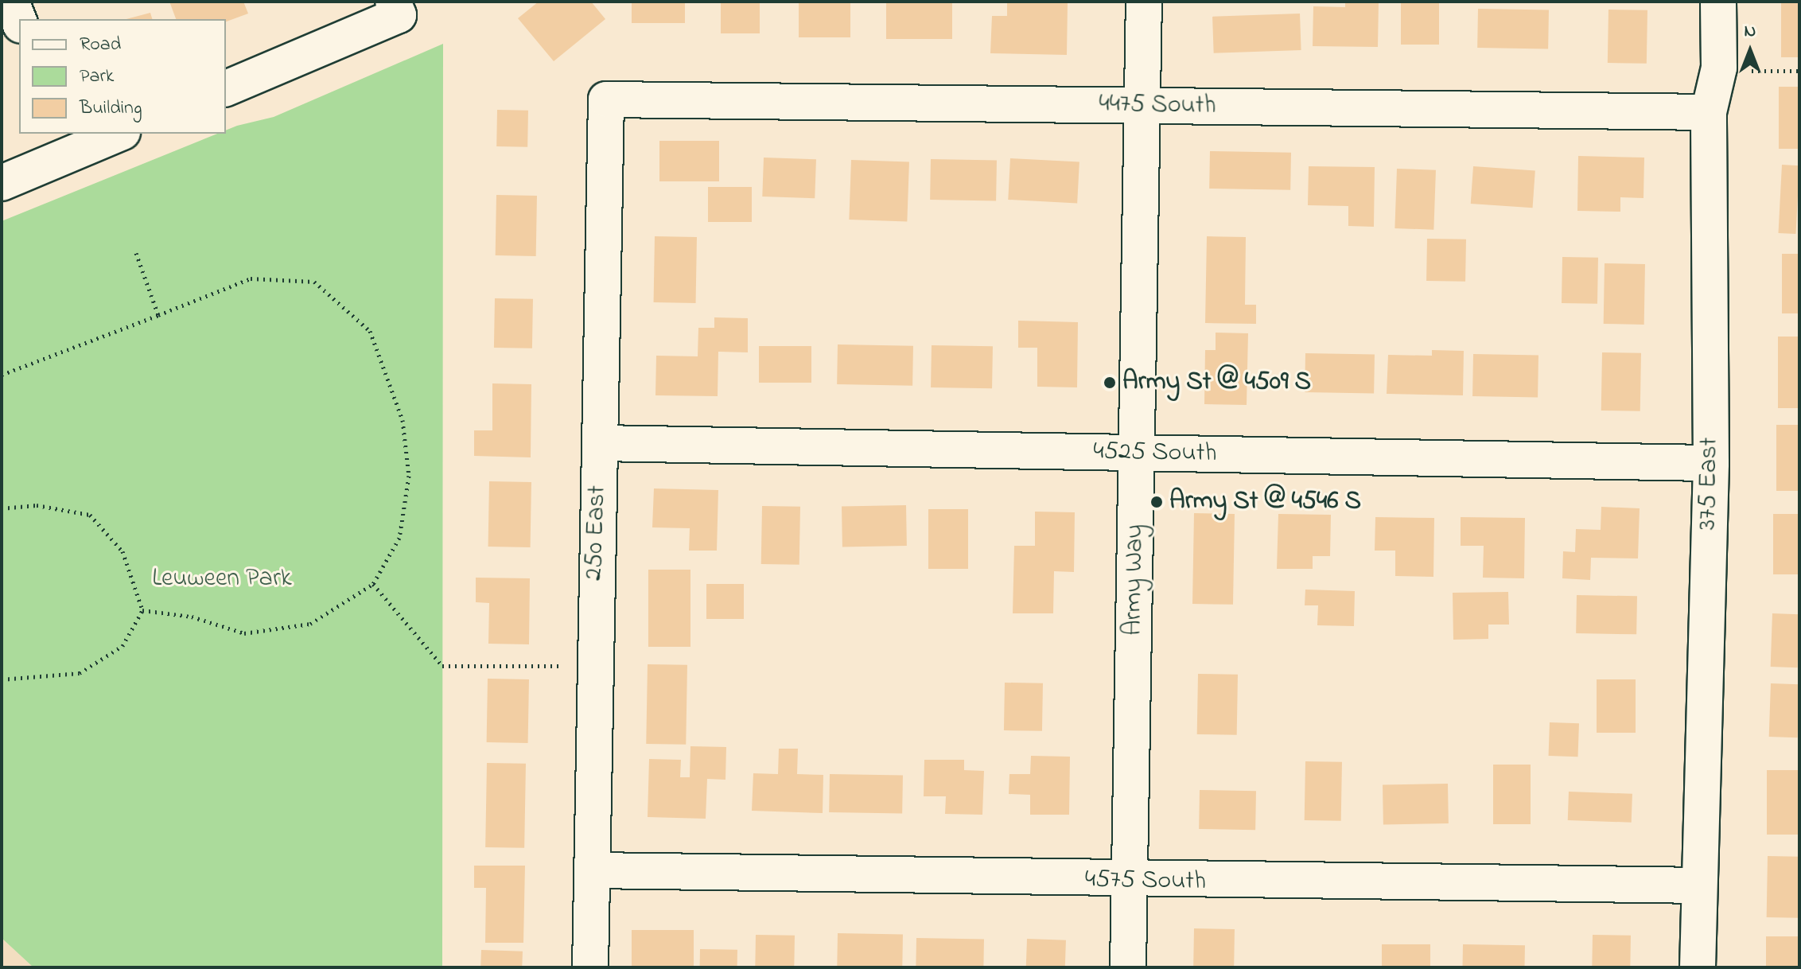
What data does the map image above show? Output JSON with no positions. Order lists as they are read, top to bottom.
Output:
{
  "streets": {
    "street": [
      "4475 South",
      "4525 South",
      "375 East",
      "250 East",
      "Army Way",
      "4575 South"
    ]
  },
  "crossings": [
    ["4475 South", "375 East"],
    ["4475 South", "250 East"],
    ["4475 South", "Army Way"],
    ["4525 South", "375 East"],
    ["4525 South", "250 East"],
    ["4525 South", "Army Way"],
    ["375 East", "4575 South"],
    ["250 East", "4575 South"],
    ["Army Way", "4575 South"]
  ],
  "parks": ["Leuween Park"],
  "places": ["Army St @ 4509 S", "Army St @ 4546 S"],
  "legend": ["Road", "Park", "Building"],
  "north": "top"
}
